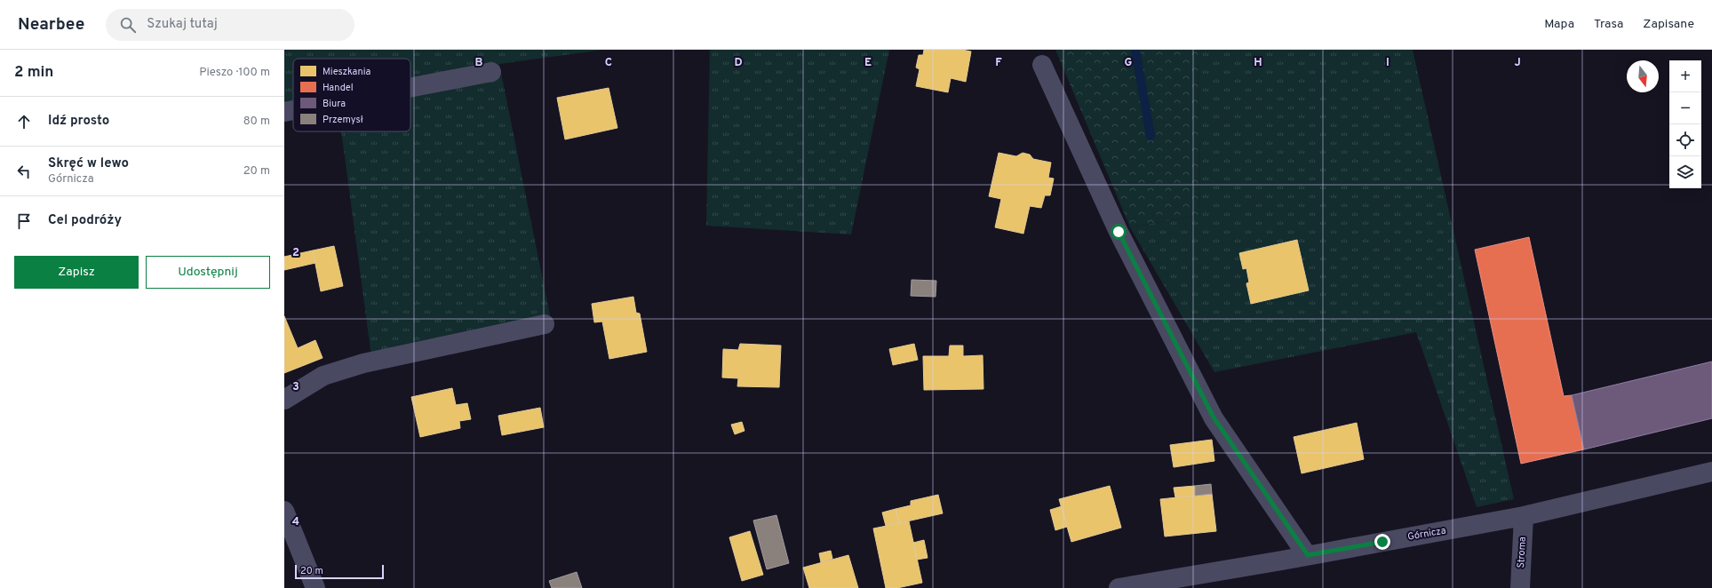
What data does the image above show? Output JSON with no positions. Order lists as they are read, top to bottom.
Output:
{
  "streets": {
    "street": ["Górnicza", "Stroma"]
  },
  "crossings": [
    ["Górnicza", "Stroma"]
  ],
  "legend": [
    "Mieszkania",
    "Handel",
    "Biura",
    "Przemysł"
  ],
  "scale_bar": "20 m",
  "north": "bottom",
  "page": {
    "header": "Nearbee",
    "search": "Szukaj tutaj",
    "nav": ["Mapa", "Trasa", "Zapisane"],
    "heading": ["2 min", "Pieszo · 100 m"],
    "map_buttons": ["+", "−"],
    "list": [
      ["Idź prosto", "80 m"],
      ["Skręć w lewo", "Górnicza", "20 m"],
      "Cel podróży"
    ],
    "buttons": ["Zapisz", "Udostępnij"],
    "scale": "20 m"
  },
  "grid": {
    "columns": [
      "B",
      "C",
      "D",
      "E",
      "F",
      "G",
      "H",
      "I",
      "J"
    ],
    "rows": ["2", "3", "4"]
  }
}
